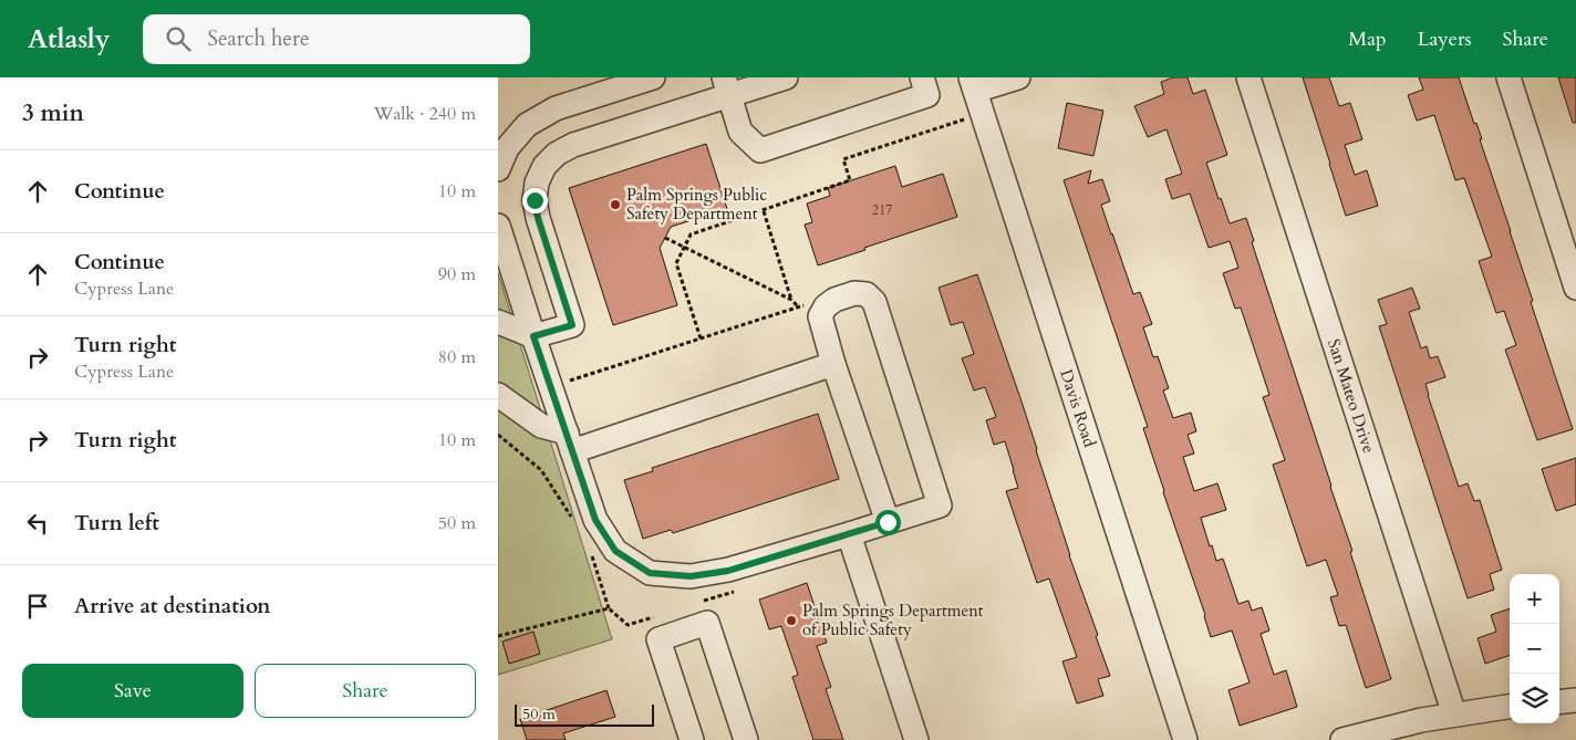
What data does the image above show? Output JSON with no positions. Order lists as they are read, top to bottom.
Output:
{
  "streets": {
    "street": ["San Mateo Drive", "Davis Road"]
  },
  "places": ["Palm Springs Public Safety Department", "Palm Springs Department of Public Safety"],
  "house_numbers": ["217"],
  "scale_bar": "50 m",
  "page": {
    "header": "Atlasly",
    "search": "Search here",
    "nav": ["Map", "Layers", "Share"],
    "heading": ["3 min", "Walk · 240 m"],
    "list": [
      ["Continue", "10 m"],
      ["Continue", "Cypress Lane", "90 m"],
      ["Turn right", "Cypress Lane", "80 m"],
      ["Turn right", "10 m"],
      ["Turn left", "50 m"],
      "Arrive at destination"
    ],
    "map_buttons": ["+", "−"],
    "buttons": ["Save", "Share"],
    "scale": "50 m"
  }
}
